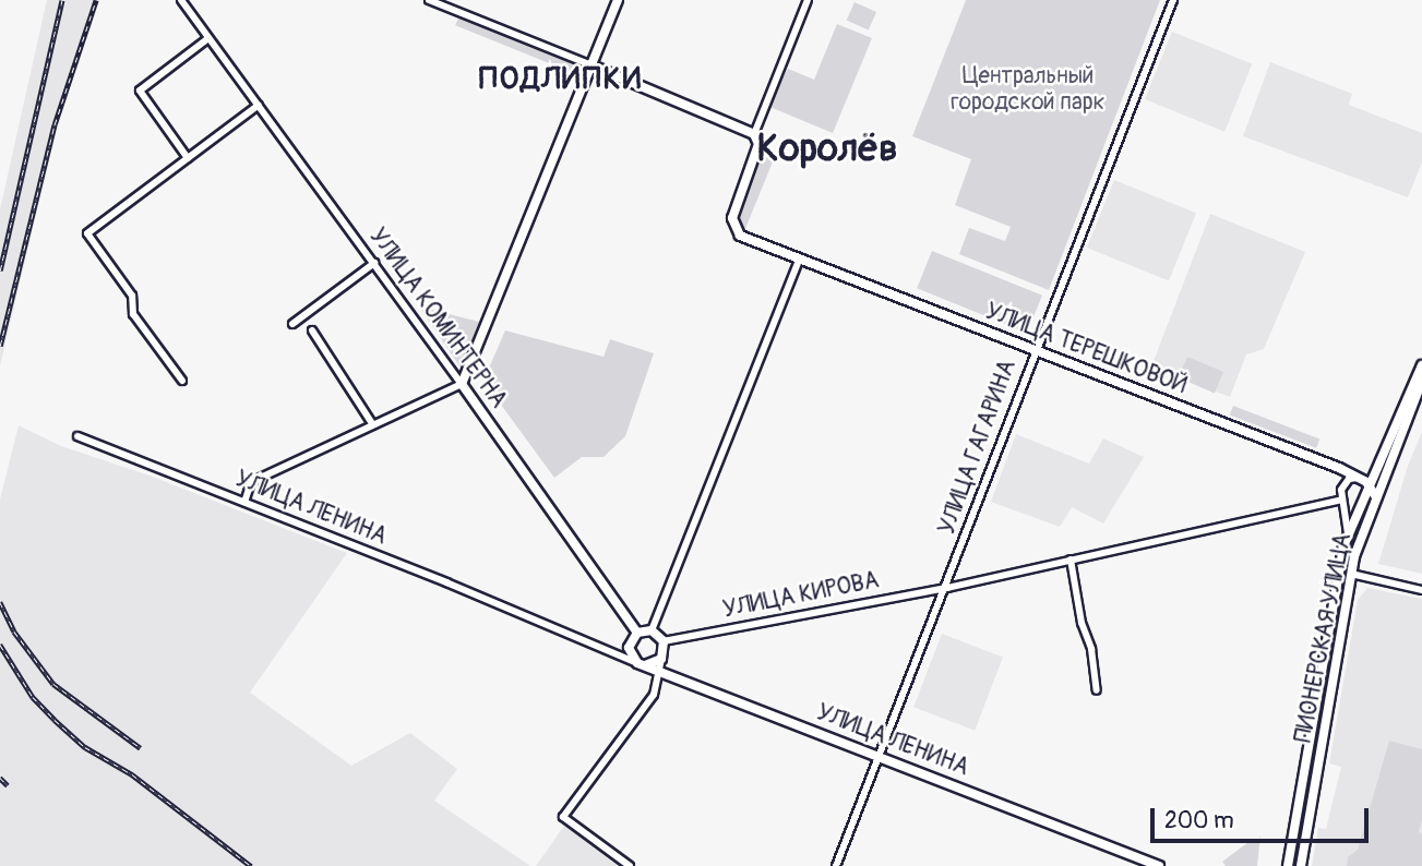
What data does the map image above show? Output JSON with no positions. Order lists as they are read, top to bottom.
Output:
{
  "streets": {
    "main road": [
      "УЛИЦА КОМИНТЕРНА",
      "УЛИЦА ТЕРЕШКОВОЙ",
      "УЛИЦА ЛЕНИНА",
      "ПИОНЕРСКАЯ УЛИЦА"
    ],
    "street": ["УЛИЦА ГАГАРИНА", "УЛИЦА КИРОВА"]
  },
  "crossings": [
    ["УЛИЦА КОМИНТЕРНА", "УЛИЦА ЛЕНИНА"],
    ["УЛИЦА КОМИНТЕРНА", "УЛИЦА КИРОВА"],
    ["УЛИЦА ТЕРЕШКОВОЙ", "УЛИЦА ГАГАРИНА"],
    ["УЛИЦА ТЕРЕШКОВОЙ", "ПИОНЕРСКАЯ УЛИЦА"],
    ["УЛИЦА ГАГАРИНА", "УЛИЦА ЛЕНИНА"],
    ["УЛИЦА ГАГАРИНА", "УЛИЦА КИРОВА"],
    ["УЛИЦА ЛЕНИНА", "УЛИЦА КИРОВА"]
  ],
  "districts": ["ПОДЛИПКИ", "Королёв"],
  "parks": ["Центральный городской парк"],
  "scale_bar": "200 m"
}
